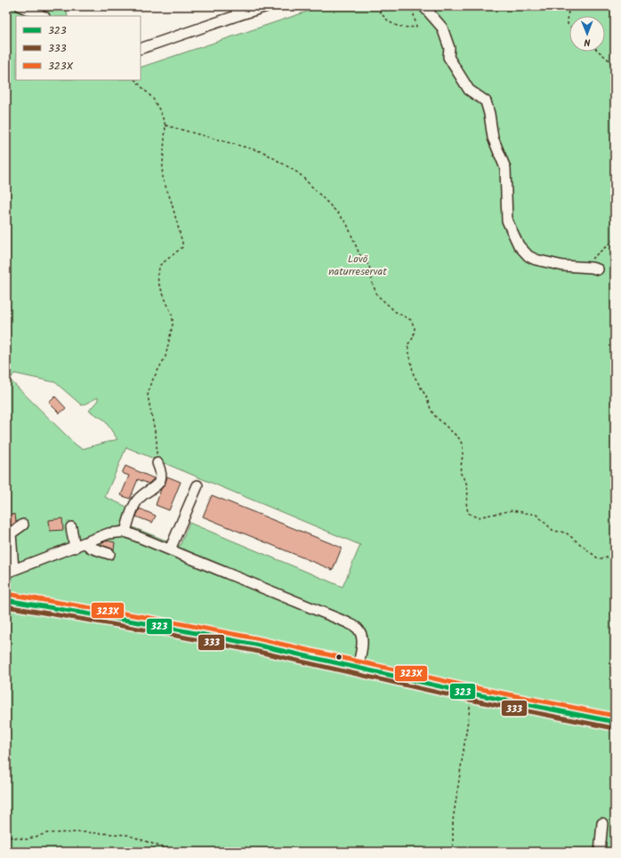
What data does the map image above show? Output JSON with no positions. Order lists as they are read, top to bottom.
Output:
{
  "parks": ["Lovö naturreservat"],
  "lines": ["transit line 323X", "transit line 323", "transit line 333"],
  "legend": ["323", "333", "323X"],
  "north": "bottom"
}
